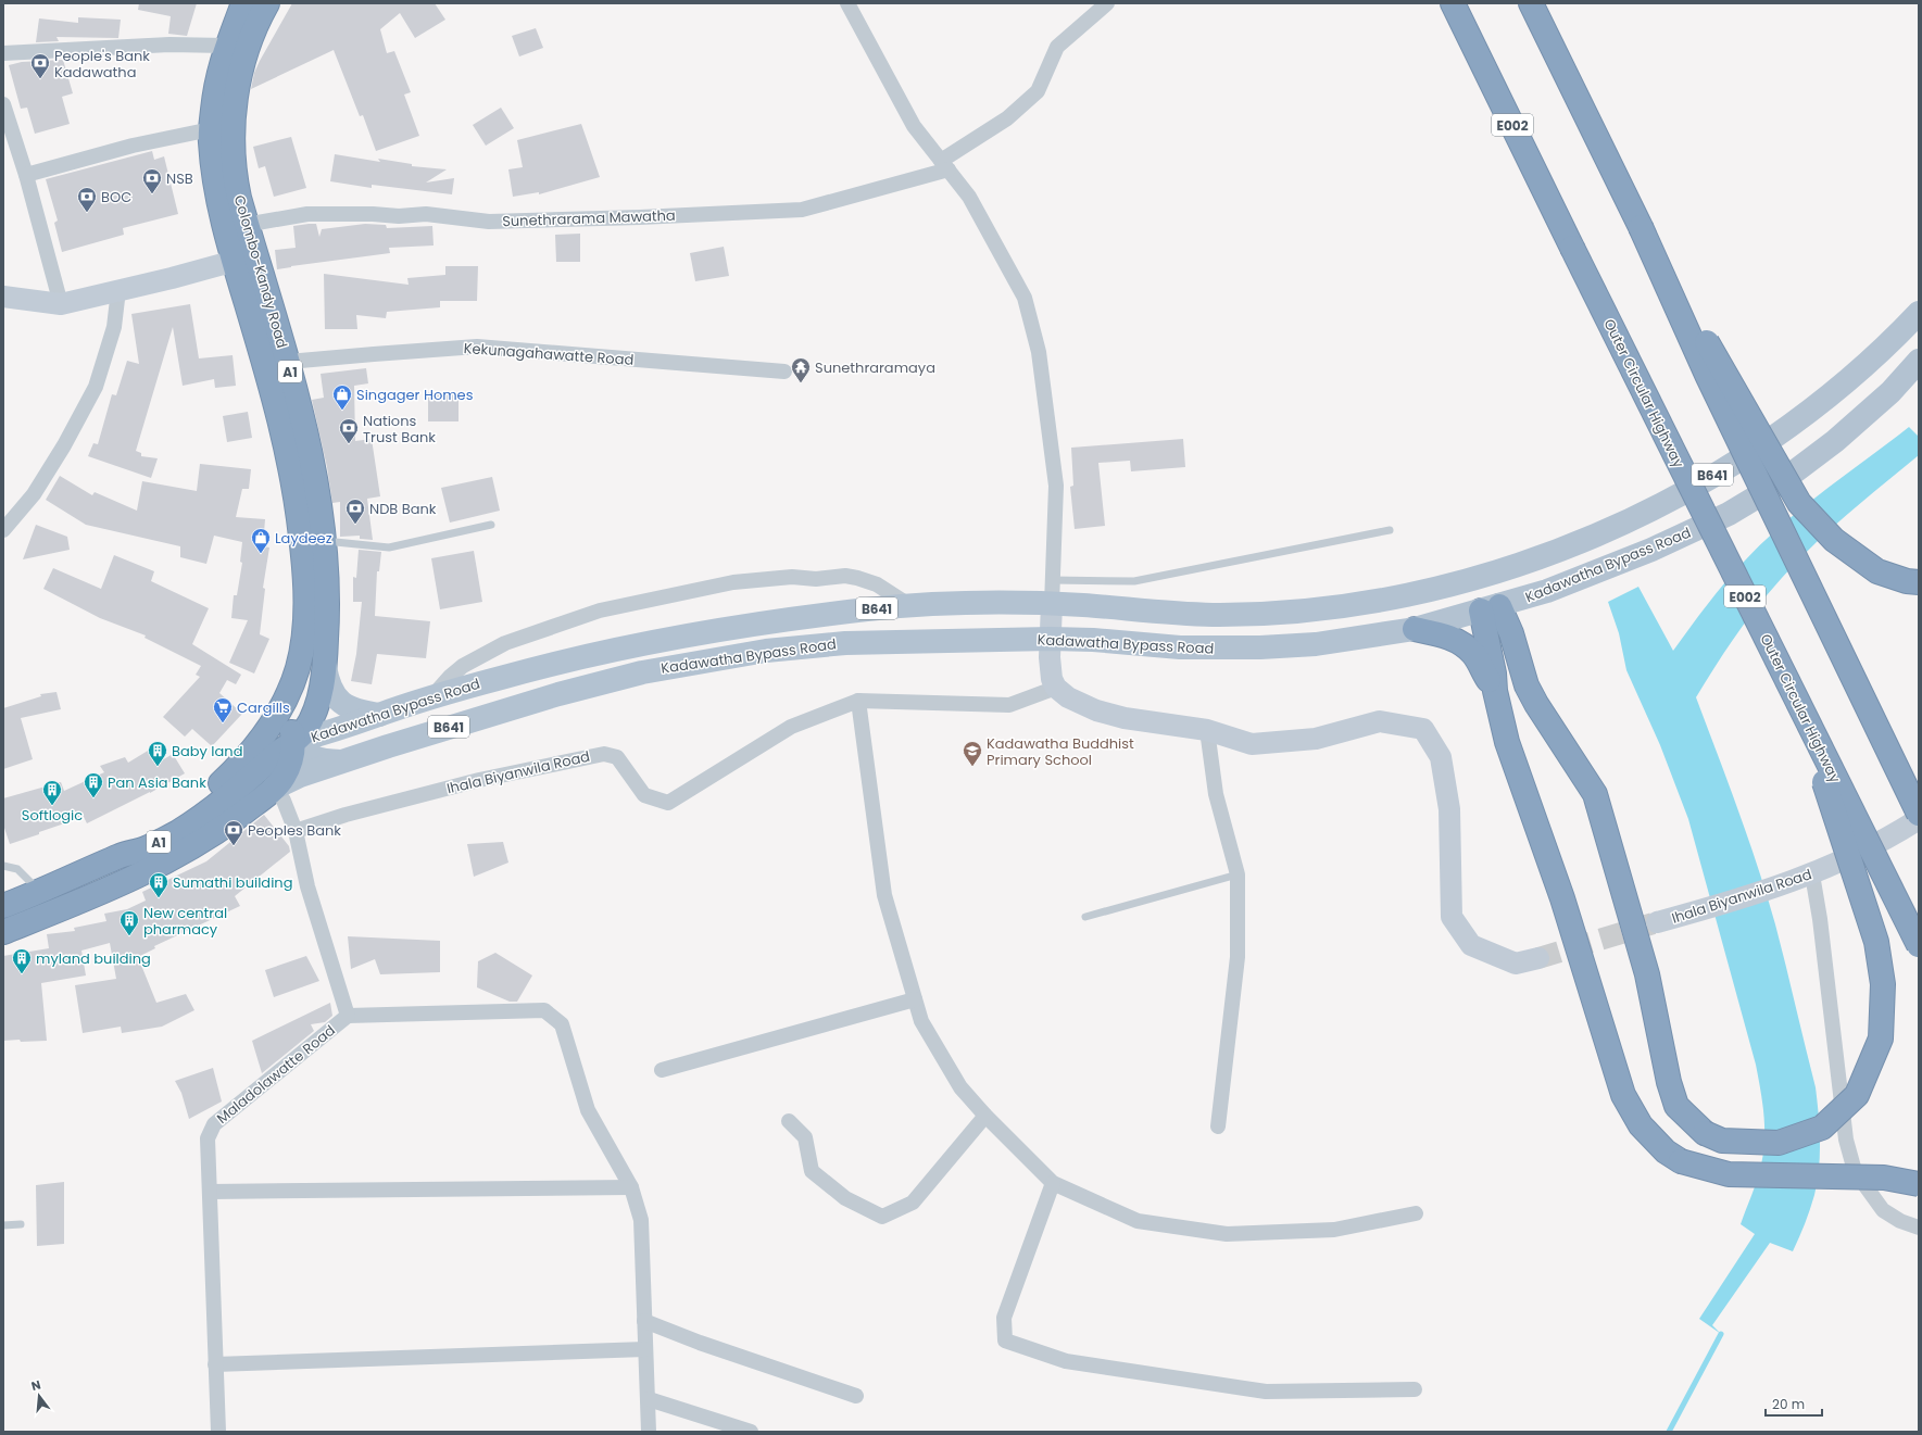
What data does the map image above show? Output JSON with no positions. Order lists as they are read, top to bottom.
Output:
{
  "streets": {
    "highway": [
      "E002",
      "Colombo-Kandy Road",
      "A1",
      "Outer Circular Highway"
    ],
    "main road": ["B641", "Kadawatha Bypass Road"],
    "street": [
      "Sunethrarama Mawatha",
      "Kekunagahawatte Road",
      "Ihala Biyanwila Road",
      "Maladolawatte Road"
    ]
  },
  "crossings": [
    ["Sunethrarama Mawatha", "Colombo-Kandy Road"],
    ["Colombo-Kandy Road", "Kekunagahawatte Road"],
    ["Colombo-Kandy Road", "A1"],
    ["Colombo-Kandy Road", "Kadawatha Bypass Road"],
    ["A1", "Kadawatha Bypass Road"],
    ["Ihala Biyanwila Road", "Maladolawatte Road"]
  ],
  "places": {
    "bank": [
      "People's Bank Kadawatha",
      "NSB",
      "BOC",
      "Nations Trust Bank",
      "NDB Bank",
      "Peoples Bank"
    ],
    "temple": ["Sunethraramaya"],
    "shop": ["Singager Homes", "Laydeez"],
    "supermarket": ["Cargills"],
    "building": [
      "Baby land",
      "Pan Asia Bank",
      "Softlogic",
      "Sumathi building",
      "New central pharmacy",
      "myland building"
    ],
    "school or university": ["Kadawatha Buddhist Primary School"]
  },
  "scale_bar": "20 m",
  "north": "top"
}
